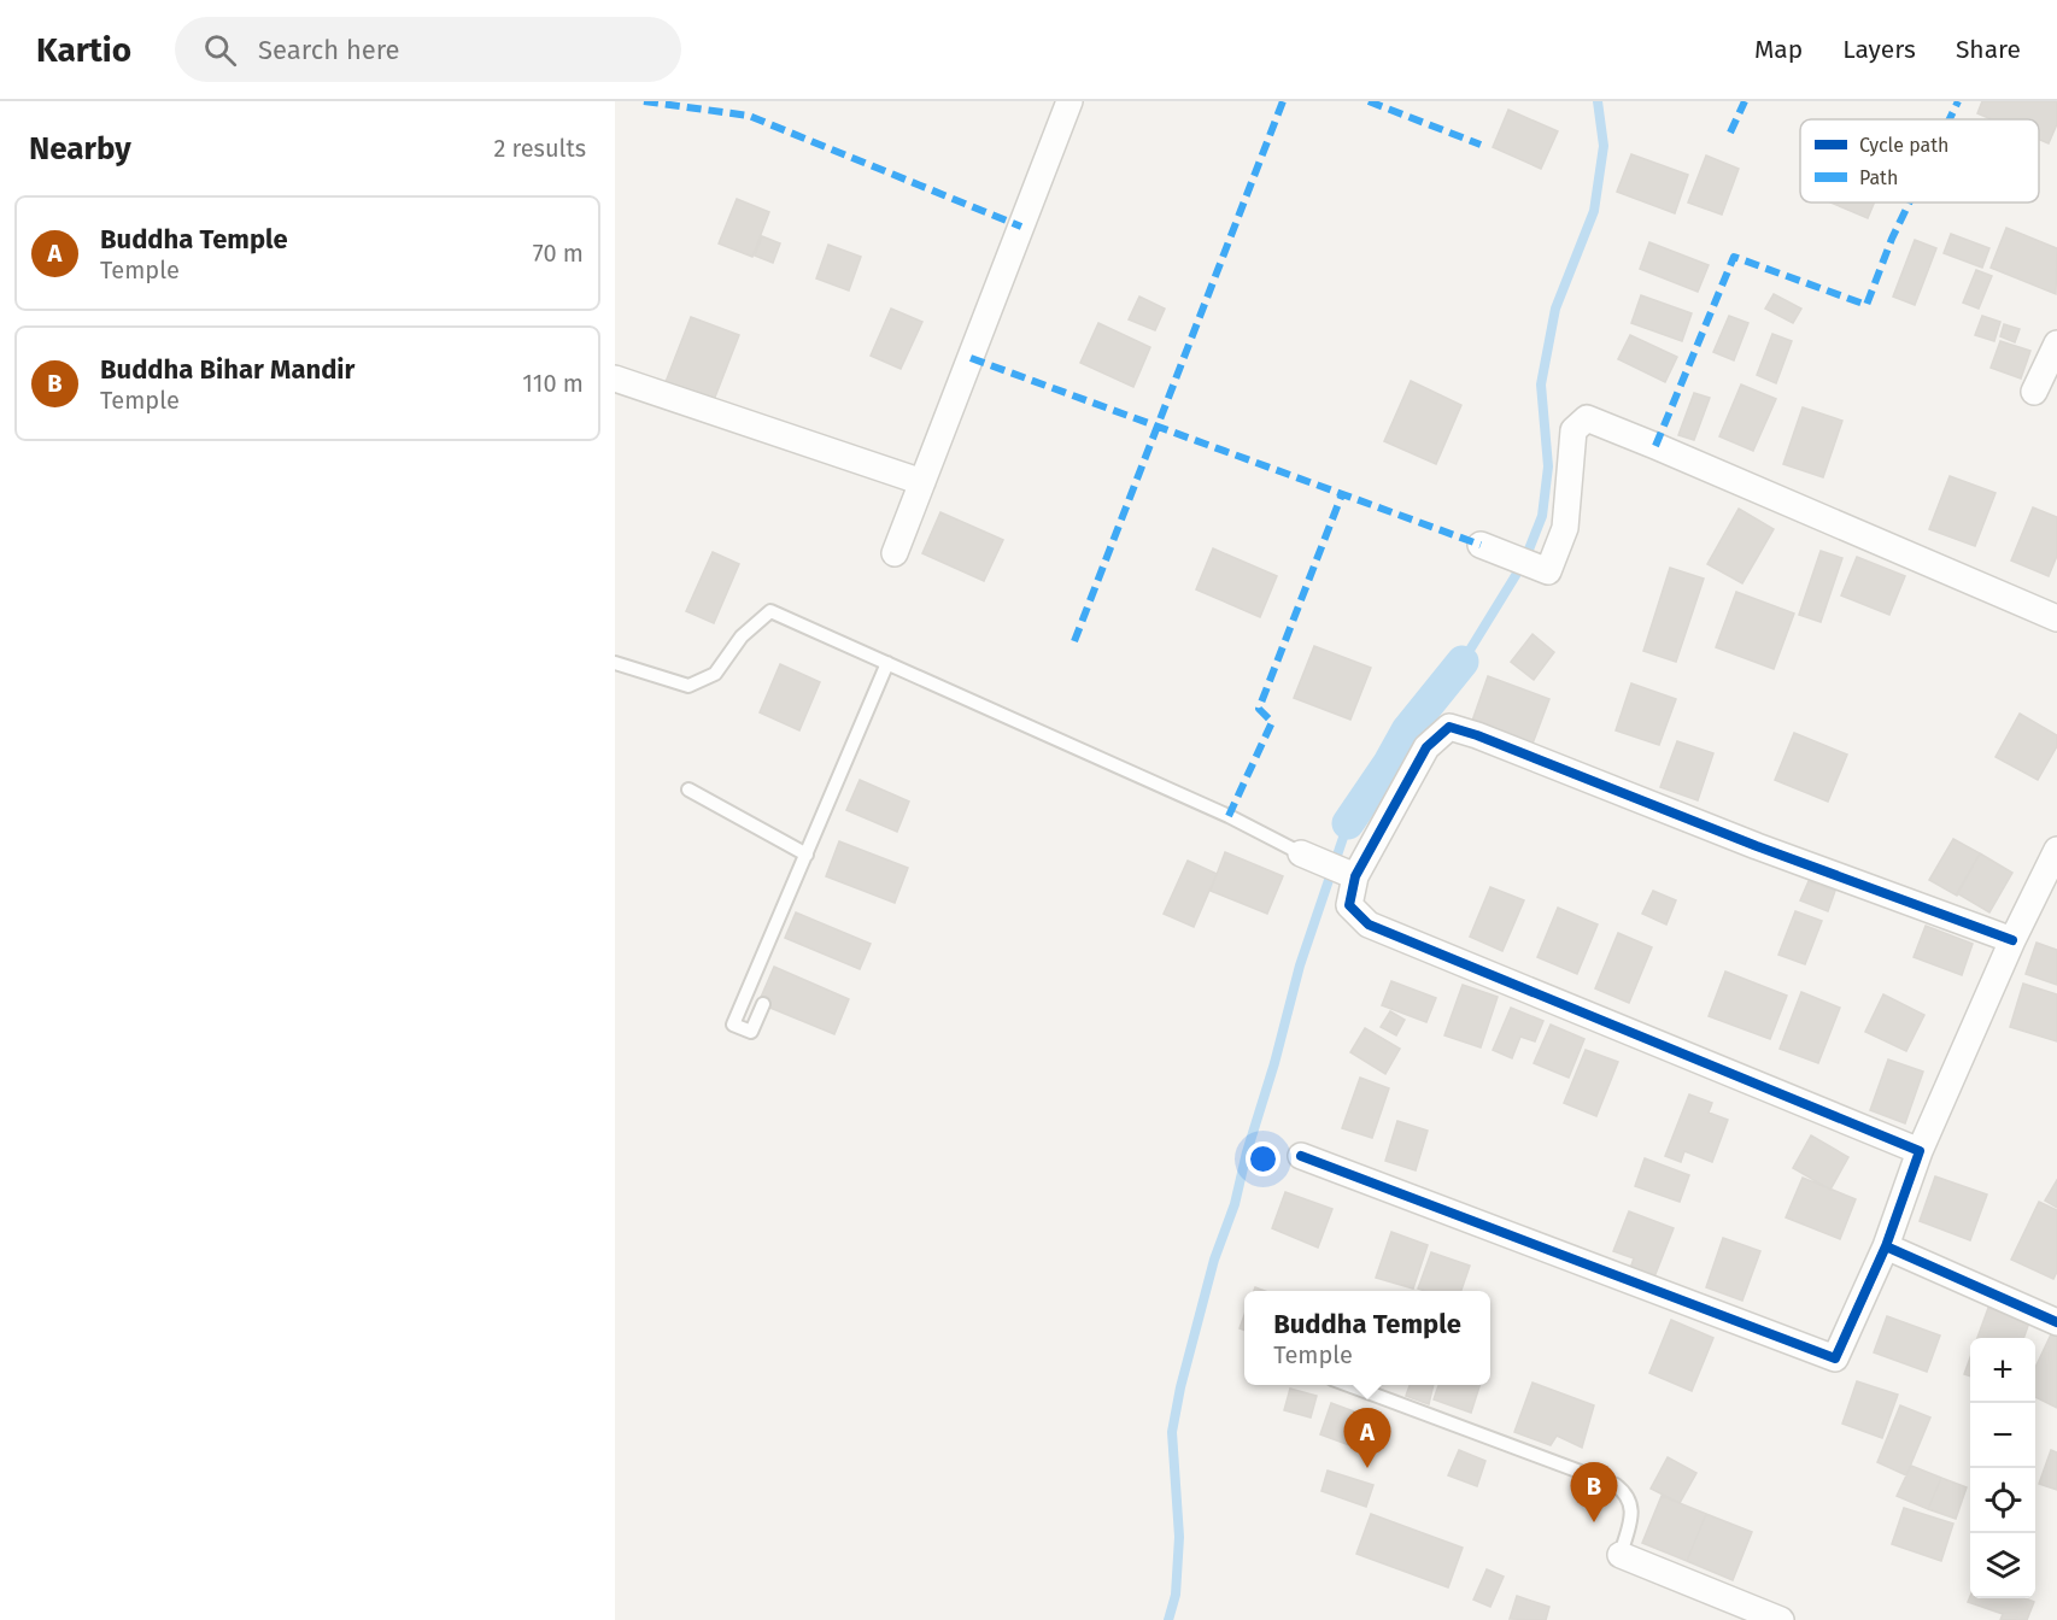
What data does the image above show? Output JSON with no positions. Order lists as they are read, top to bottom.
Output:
{
  "legend": ["Cycle path", "Path"],
  "page": {
    "header": "Kartio",
    "search": "Search here",
    "nav": ["Map", "Layers", "Share"],
    "heading": ["Nearby", "2 results"],
    "list": [
      {
        "mark": "A",
        "name": "Buddha Temple",
        "note": "Temple",
        "value": "70 m"
      },
      {
        "mark": "B",
        "name": "Buddha Bihar Mandir",
        "note": "Temple",
        "value": "110 m"
      }
    ],
    "popup": ["Buddha Temple", "Temple"],
    "map_buttons": ["+", "−"],
    "pins": ["A", "B"]
  }
}
